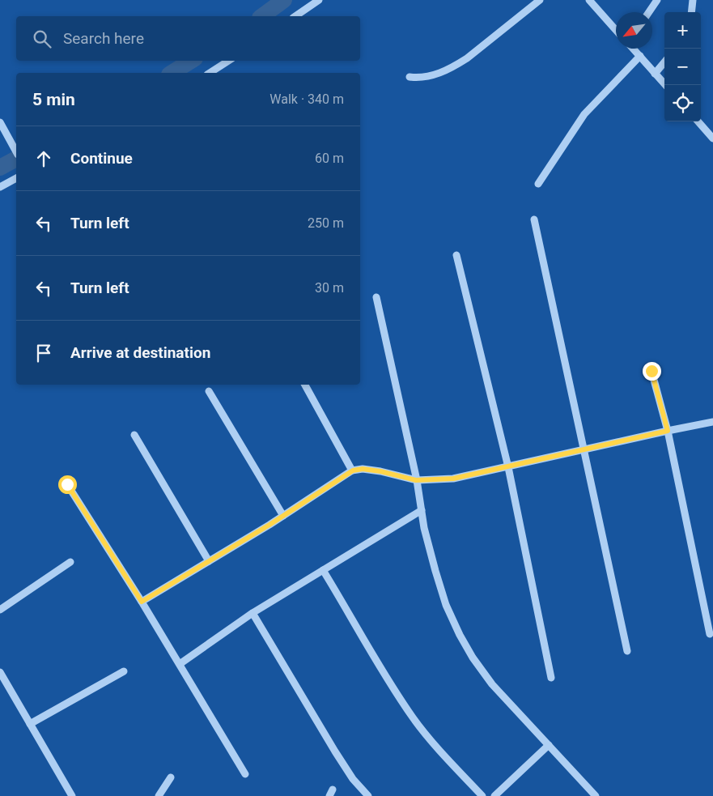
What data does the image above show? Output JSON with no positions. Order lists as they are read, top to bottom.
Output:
{
  "north": "bottom left",
  "page": {
    "map_buttons": ["+", "−"],
    "search": "Search here",
    "heading": ["5 min", "Walk · 340 m"],
    "list": [
      ["Continue", "60 m"],
      ["Turn left", "250 m"],
      ["Turn left", "30 m"],
      "Arrive at destination"
    ]
  }
}
